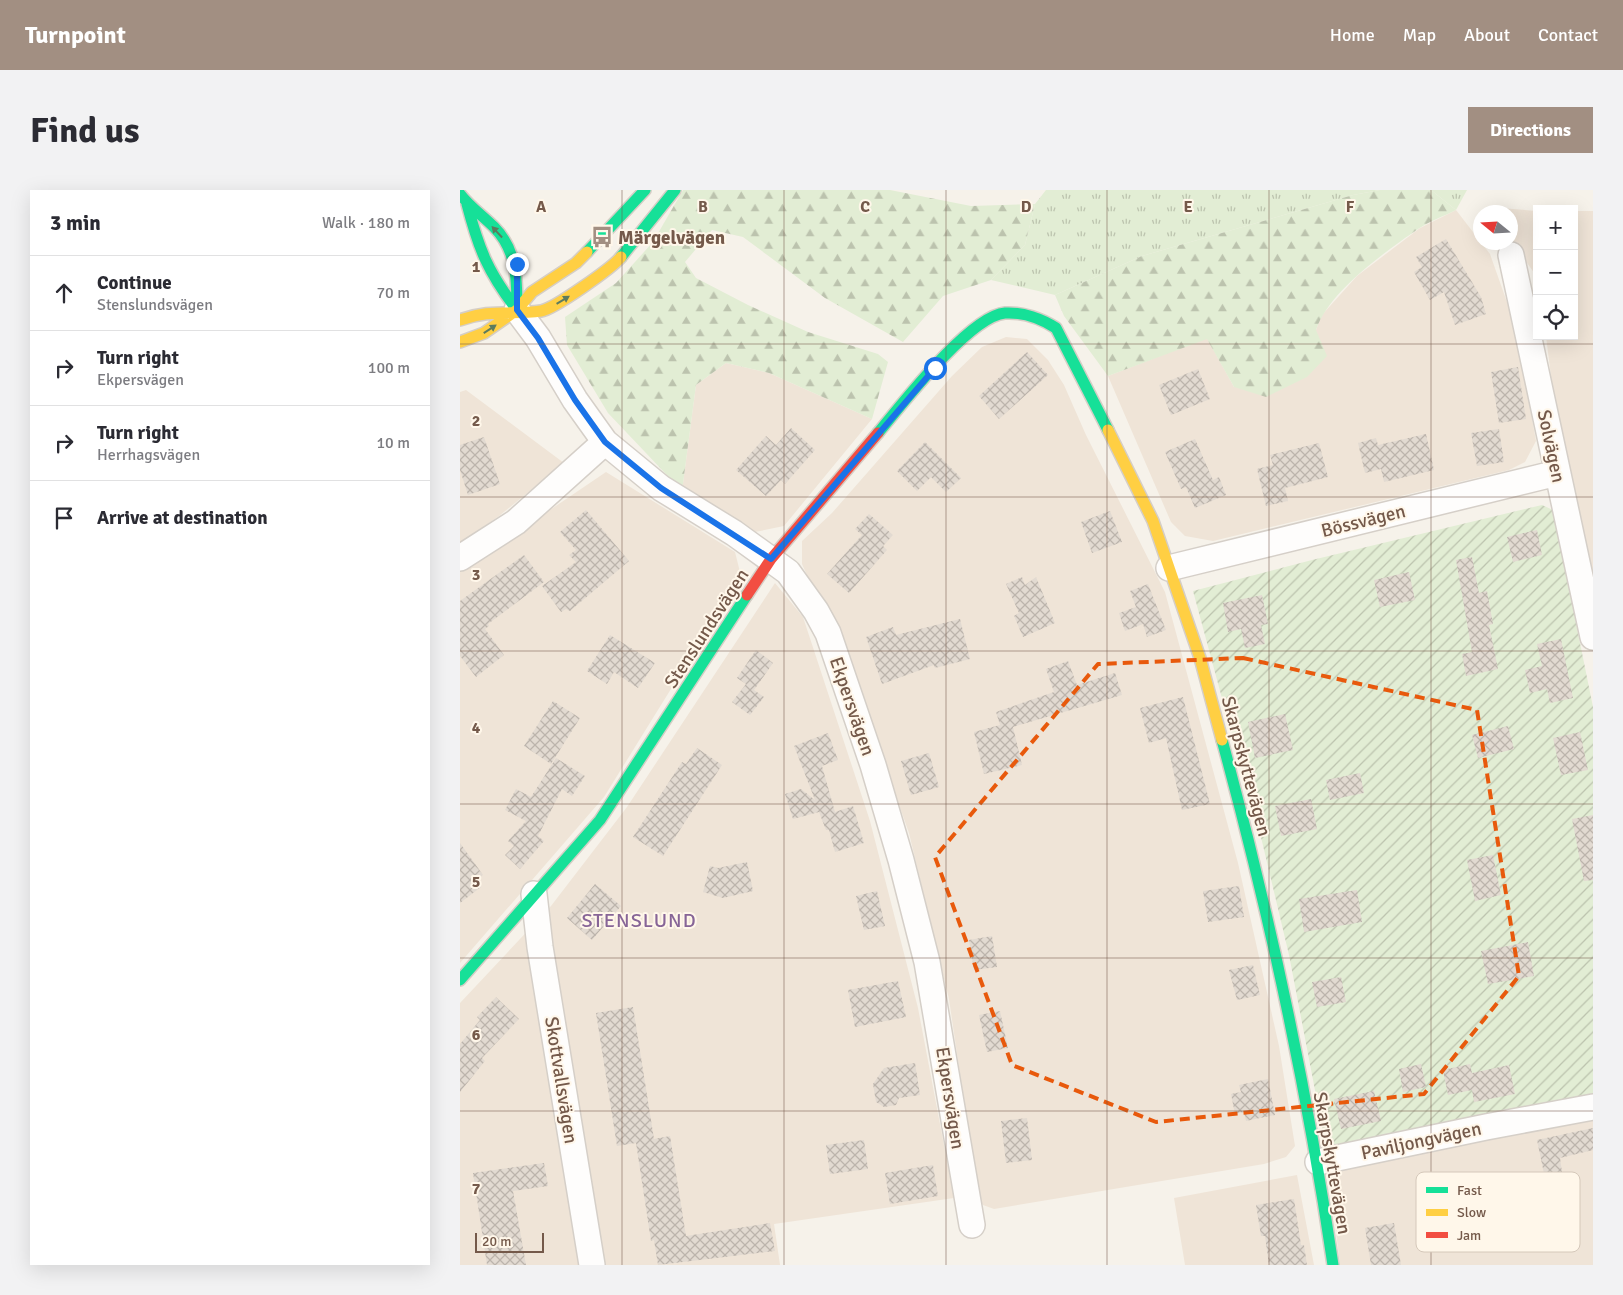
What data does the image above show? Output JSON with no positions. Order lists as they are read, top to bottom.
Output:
{
  "streets": {
    "street": [
      "Solvägen",
      "Bössvägen",
      "Stenslundsvägen",
      "Ekpersvägen",
      "Skarpskyttevägen",
      "Skottvallsvägen",
      "Paviljongvägen"
    ]
  },
  "crossings": [
    ["Solvägen", "Bössvägen"],
    ["Bössvägen", "Skarpskyttevägen"],
    ["Stenslundsvägen", "Ekpersvägen"],
    ["Stenslundsvägen", "Skarpskyttevägen"],
    ["Stenslundsvägen", "Skottvallsvägen"],
    ["Skarpskyttevägen", "Paviljongvägen"]
  ],
  "districts": ["STENSLUND"],
  "places": {
    "bus stop": ["Märgelvägen"]
  },
  "legend": ["Fast", "Slow", "Jam"],
  "scale_bar": "20 m",
  "north": "left",
  "page": {
    "header": "Turnpoint",
    "nav": [
      "Home",
      "Map",
      "About",
      "Contact"
    ],
    "buttons": "Directions",
    "title": "Find us",
    "heading": ["3 min", "Walk · 180 m"],
    "map_buttons": ["+", "−"],
    "list": [
      ["Continue", "Stenslundsvägen", "70 m"],
      ["Turn right", "Ekpersvägen", "100 m"],
      ["Turn right", "Herrhagsvägen", "10 m"],
      "Arrive at destination"
    ],
    "scale": "20 m"
  },
  "grid": {
    "columns": [
      "A",
      "B",
      "C",
      "D",
      "E",
      "F"
    ],
    "rows": [
      "1",
      "2",
      "3",
      "4",
      "5",
      "6",
      "7"
    ]
  }
}
